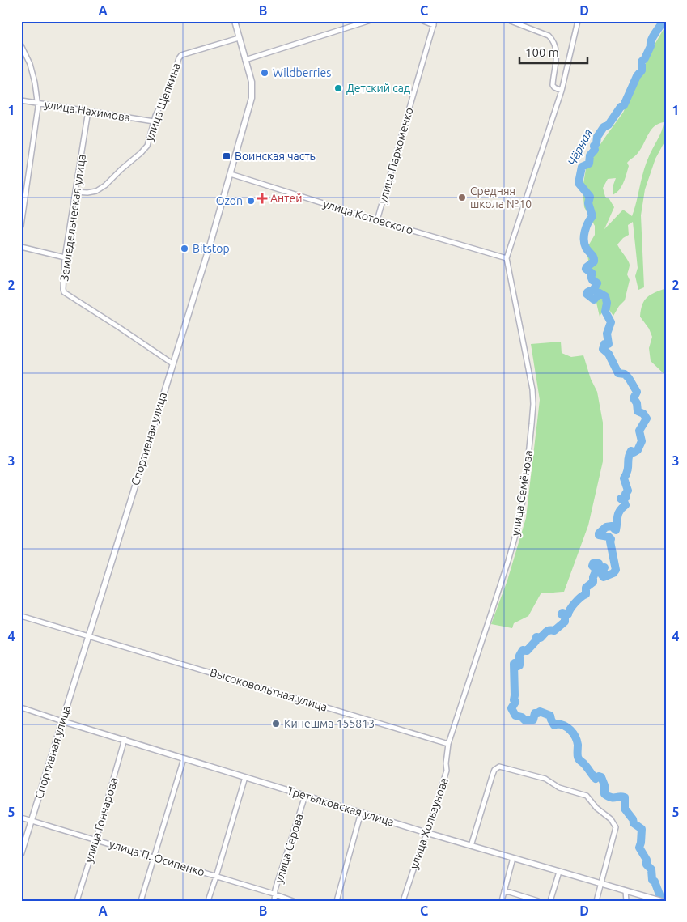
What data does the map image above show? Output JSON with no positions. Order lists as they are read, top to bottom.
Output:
{
  "streets": {
    "street": [
      "улица Щепкина",
      "улица Нахимова",
      "улица Пархоменко",
      "улица Котовского",
      "Земледельческая улица",
      "Спортивная улица",
      "улица Семёнова",
      "Высоковольтная улица",
      "Третьяковская улица",
      "улица Гончарова",
      "улица Хользунова",
      "улица Серова",
      "улица П. Осипенко"
    ]
  },
  "crossings": [
    ["улица Щепкина", "улица Нахимова"],
    ["улица Щепкина", "Земледельческая улица"],
    ["улица Щепкина", "Спортивная улица"],
    ["улица Нахимова", "Земледельческая улица"],
    ["улица Пархоменко", "улица Котовского"],
    ["улица Котовского", "Спортивная улица"],
    ["улица Котовского", "улица Семёнова"],
    ["Земледельческая улица", "Спортивная улица"],
    ["Спортивная улица", "Высоковольтная улица"],
    ["Спортивная улица", "Третьяковская улица"],
    ["Спортивная улица", "улица П. Осипенко"],
    ["улица Семёнова", "Высоковольтная улица"],
    ["улица Семёнова", "улица Хользунова"],
    ["Высоковольтная улица", "улица Хользунова"],
    ["Третьяковская улица", "улица Гончарова"],
    ["Третьяковская улица", "улица Хользунова"],
    ["Третьяковская улица", "улица Серова"],
    ["улица Гончарова", "улица П. Осипенко"],
    ["улица Серова", "улица П. Осипенко"]
  ],
  "water": ["Чёрная"],
  "places": {
    "other": [
      "Wildberries",
      "Детский сад",
      "Средняя школа №10",
      "Ozon",
      "Bitstop",
      "Кинешма 155813"
    ],
    "transit": ["Воинская часть"],
    "health": ["Антей"]
  },
  "scale_bar": "100 m",
  "grid": {
    "columns": [
      "A",
      "B",
      "C",
      "D"
    ],
    "rows": [
      "1",
      "2",
      "3",
      "4",
      "5"
    ]
  }
}
